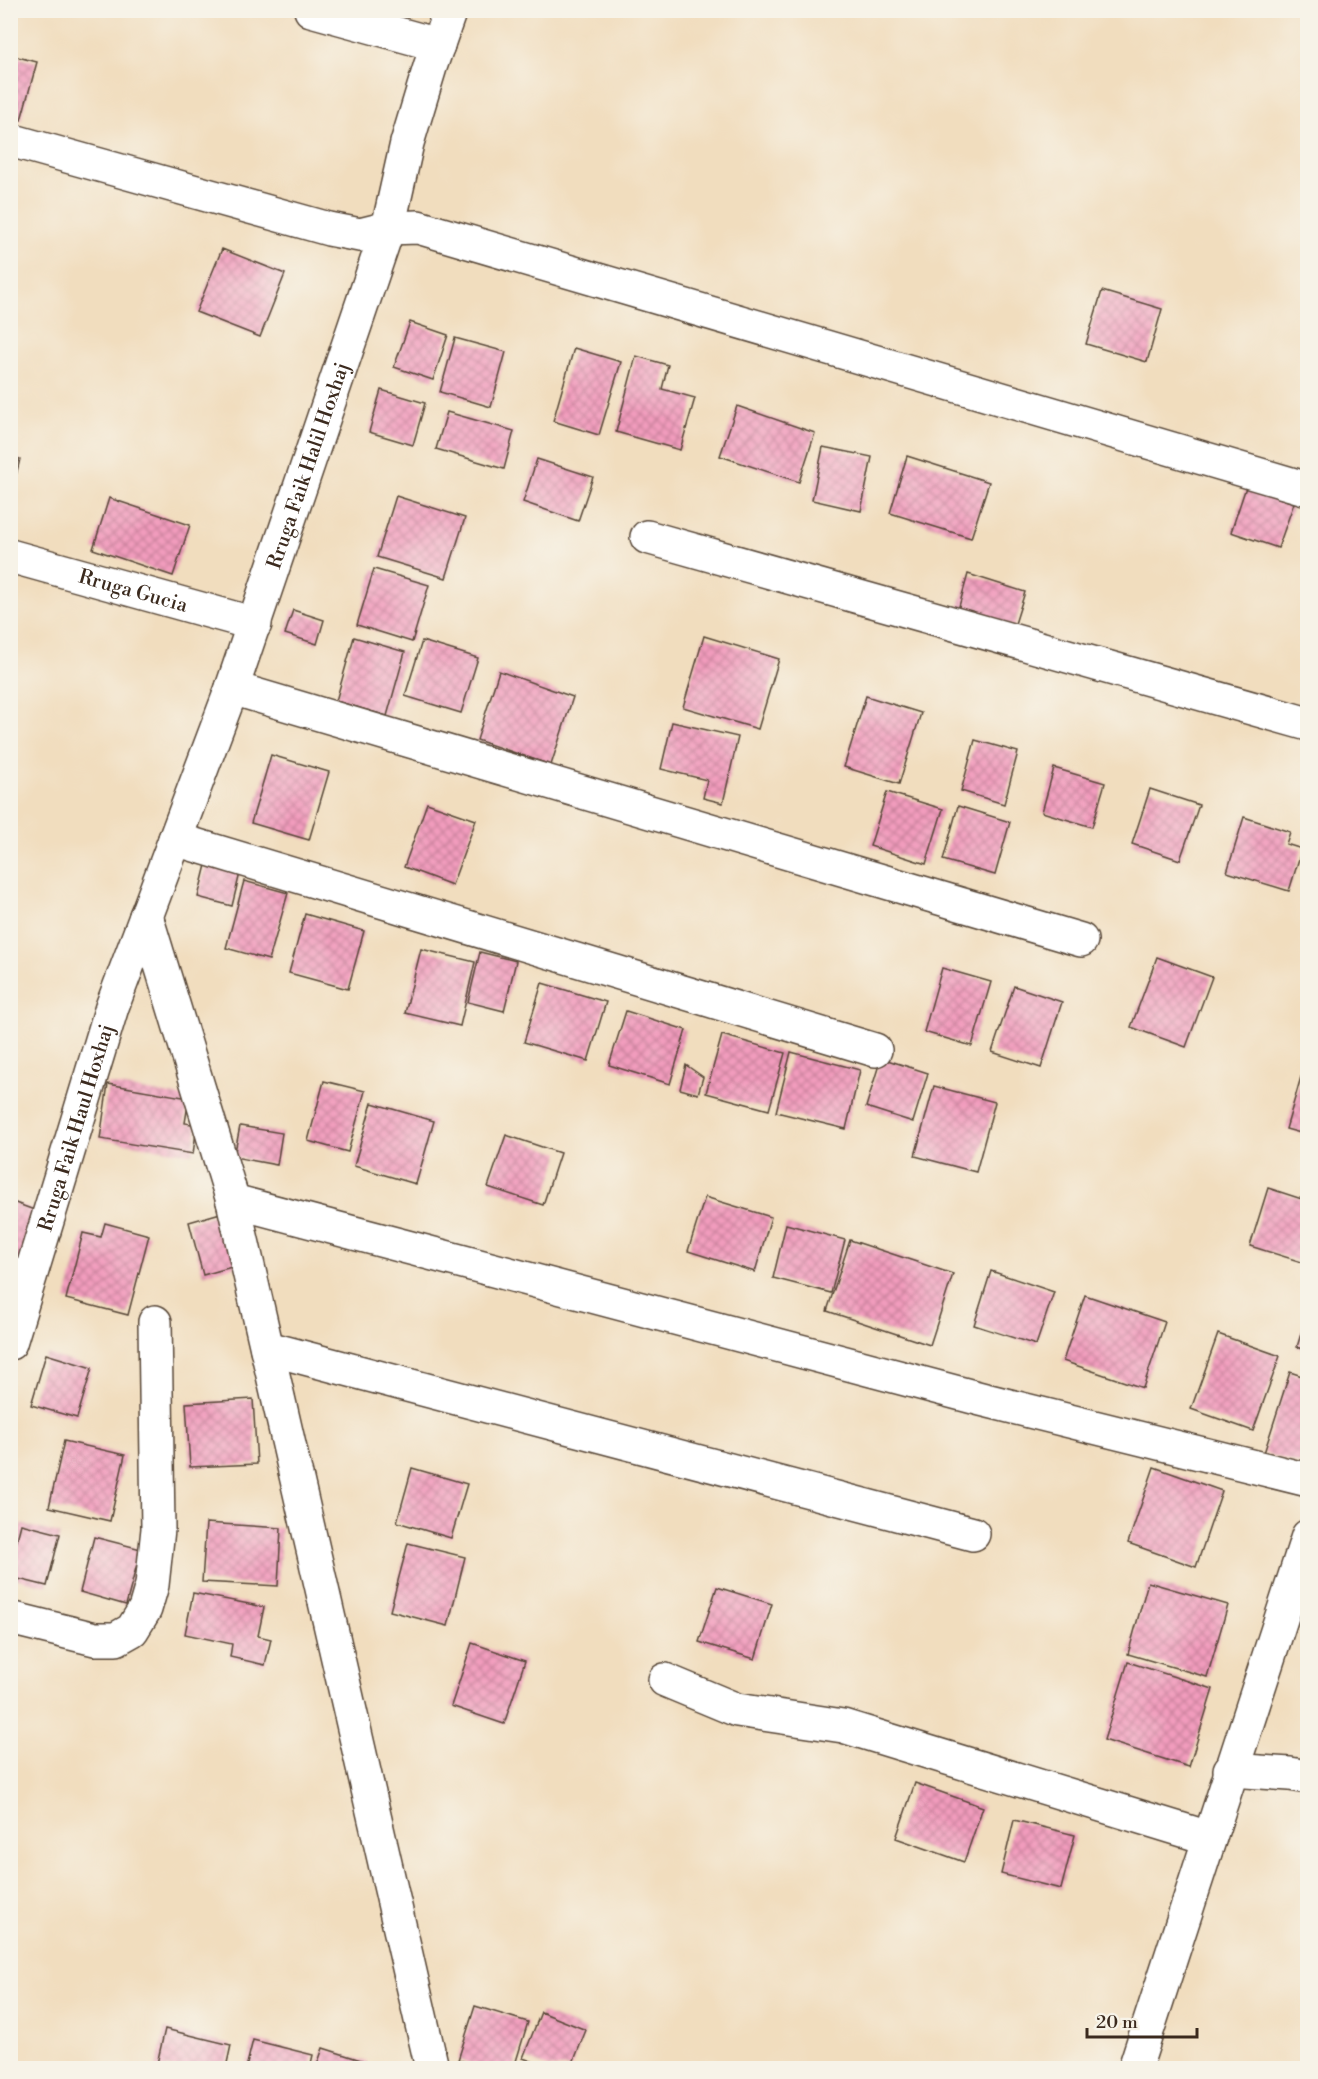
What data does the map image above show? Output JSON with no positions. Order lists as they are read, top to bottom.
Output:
{
  "streets": {
    "street": ["Rruga Faik Halil Hoxhaj", "Rruga Gucia", "Rruga Faik Haul Hoxhaj"]
  },
  "crossings": [
    ["Rruga Faik Halil Hoxhaj", "Rruga Gucia"],
    ["Rruga Faik Halil Hoxhaj", "Rruga Faik Haul Hoxhaj"]
  ],
  "scale_bar": "20 m"
}
